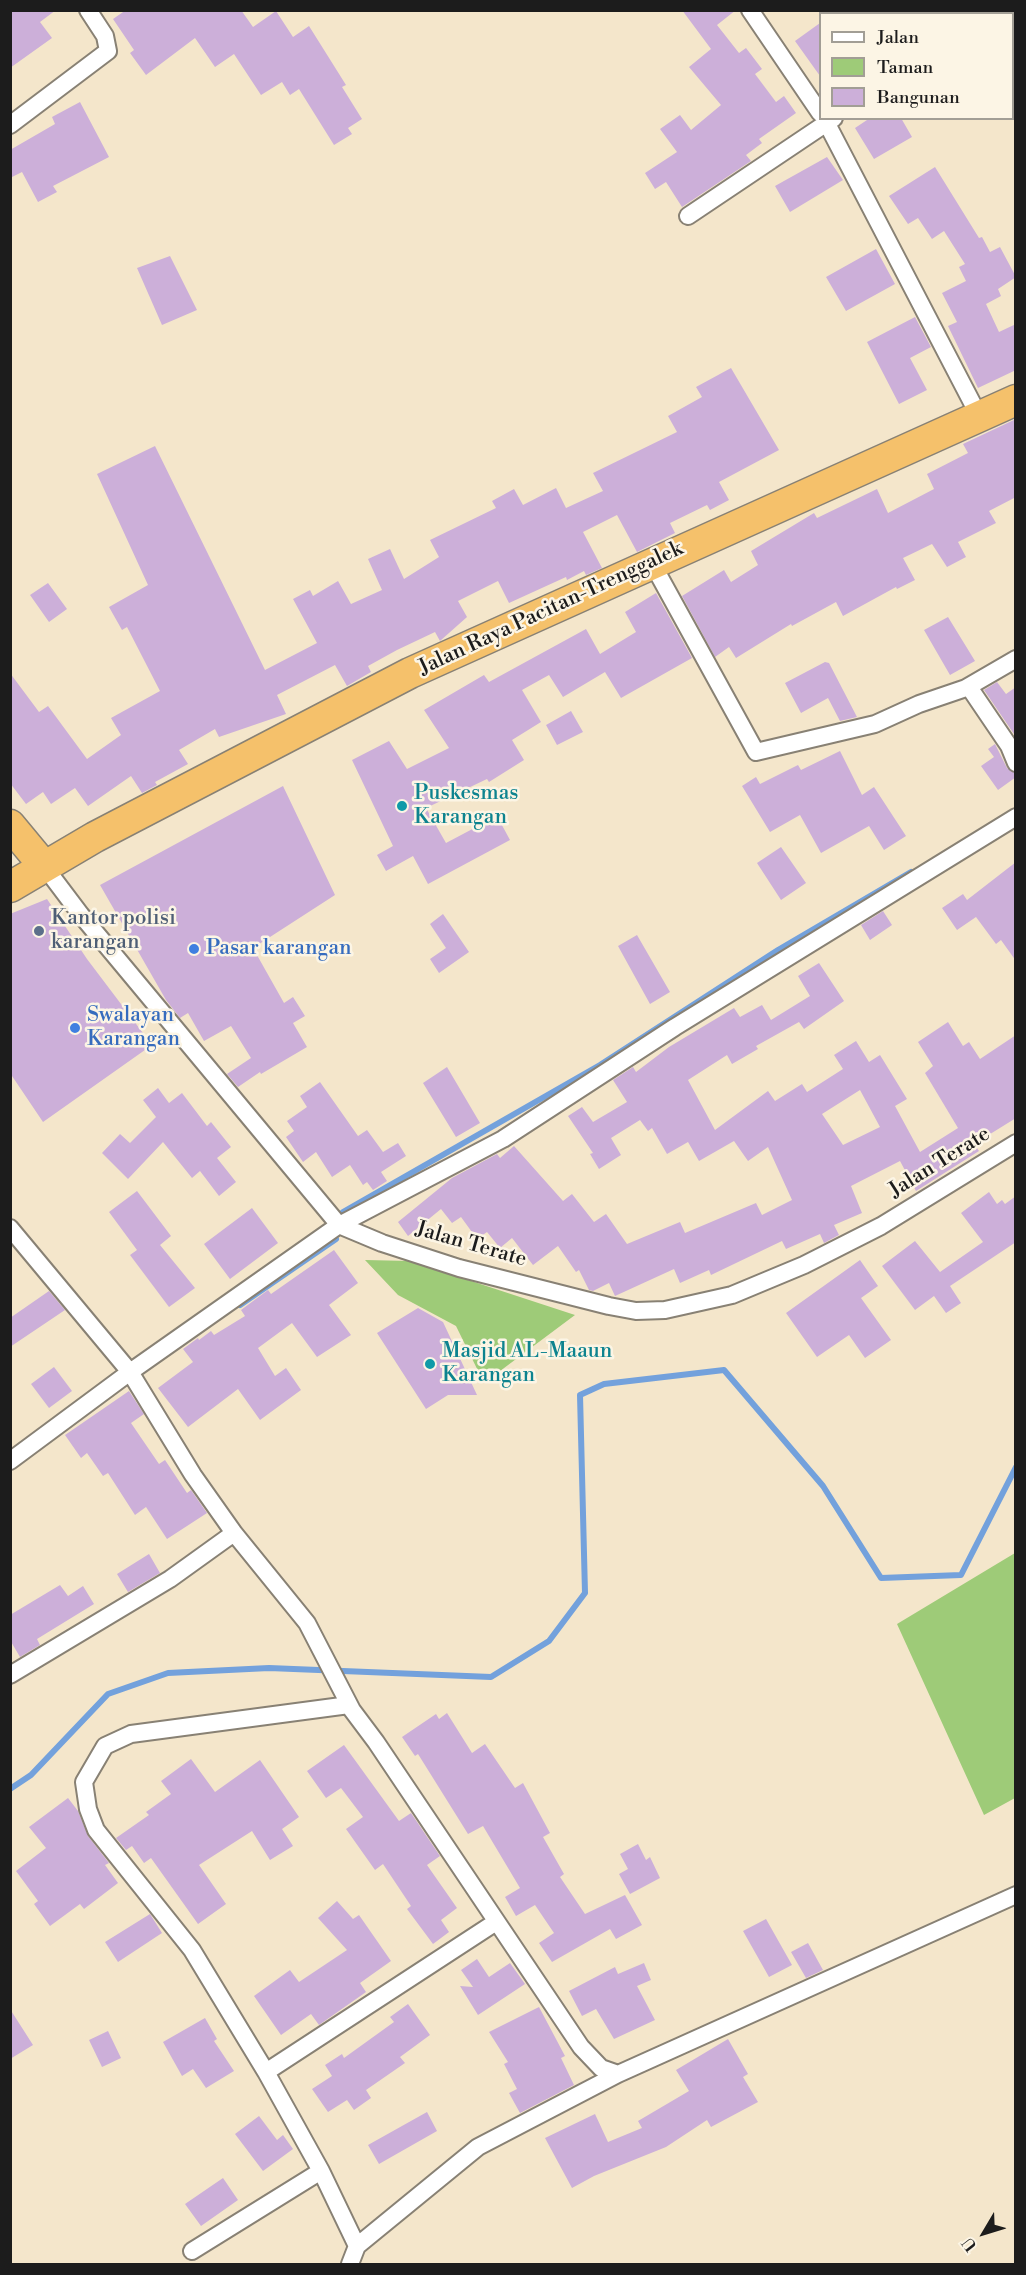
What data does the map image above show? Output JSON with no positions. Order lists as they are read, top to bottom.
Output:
{
  "streets": {
    "highway": ["Jalan Raya Pacitan-Trenggalek"],
    "street": ["Jalan Terate"]
  },
  "crossings": [
    ["Jalan Raya Pacitan-Trenggalek", "Jalan Terate"]
  ],
  "places": [
    "Puskesmas Karangan",
    "Kantor polisi karangan",
    "Pasar karangan",
    "Swalayan Karangan",
    "Masjid AL-Maaun Karangan"
  ],
  "legend": ["Jalan", "Taman", "Bangunan"],
  "north": "bottom left"
}
